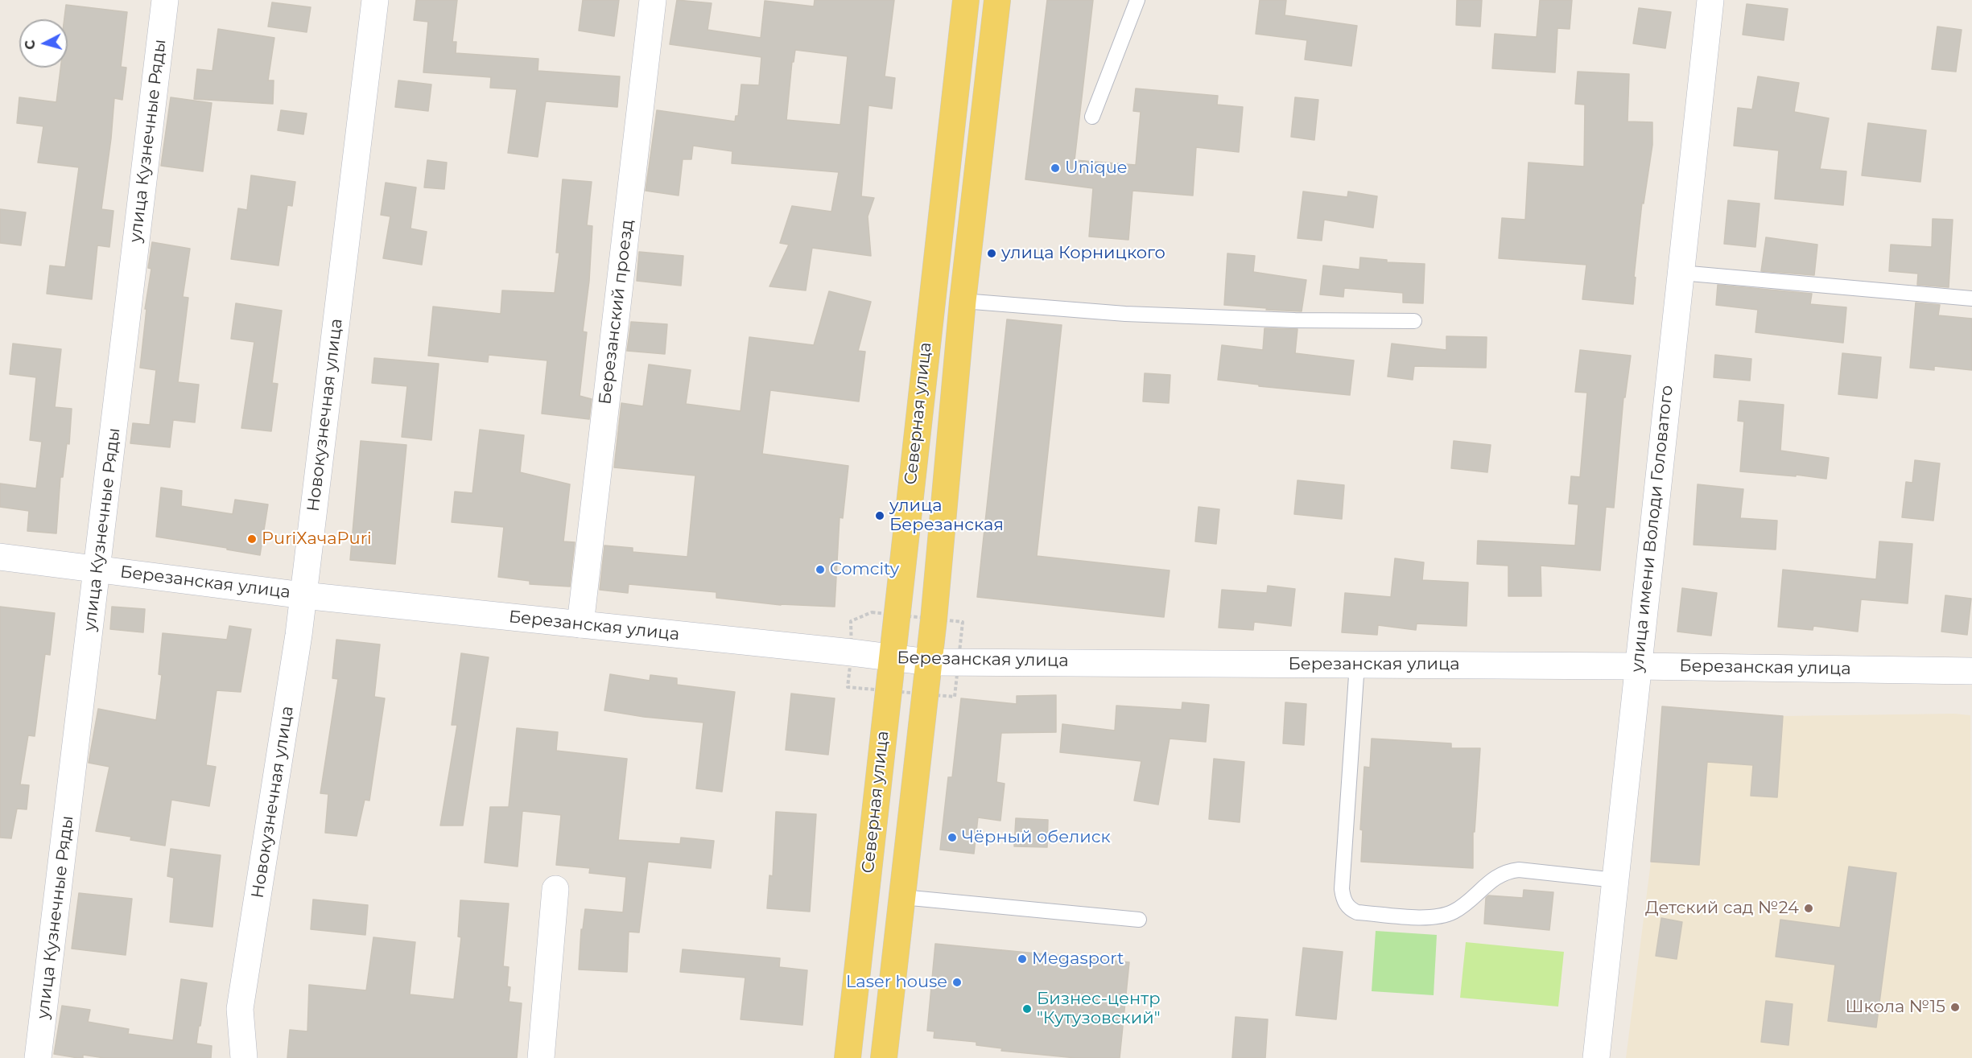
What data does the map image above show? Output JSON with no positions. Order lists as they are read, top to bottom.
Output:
{
  "streets": {
    "main road": ["Северная улица"],
    "street": [
      "улица Кузнечные Ряды",
      "Березанский проезд",
      "Новокузнечная улица",
      "улица имени Володи Головатого",
      "Березанская улица"
    ]
  },
  "crossings": [
    ["улица Кузнечные Ряды", "Березанская улица"],
    ["Березанский проезд", "Березанская улица"],
    ["Северная улица", "Березанская улица"],
    ["Новокузнечная улица", "Березанская улица"],
    ["улица имени Володи Головатого", "Березанская улица"]
  ],
  "places": [
    "Unique",
    "улица Корницкого",
    "улица Березанская",
    "PuriХачаPuri",
    "Comcity",
    "Чёрный обелиск",
    "Детский сад №24",
    "Megasport",
    "Laser house",
    "Школа №15",
    "Бизнес-центр \"Кутузовский\""
  ],
  "north": "left"
}
